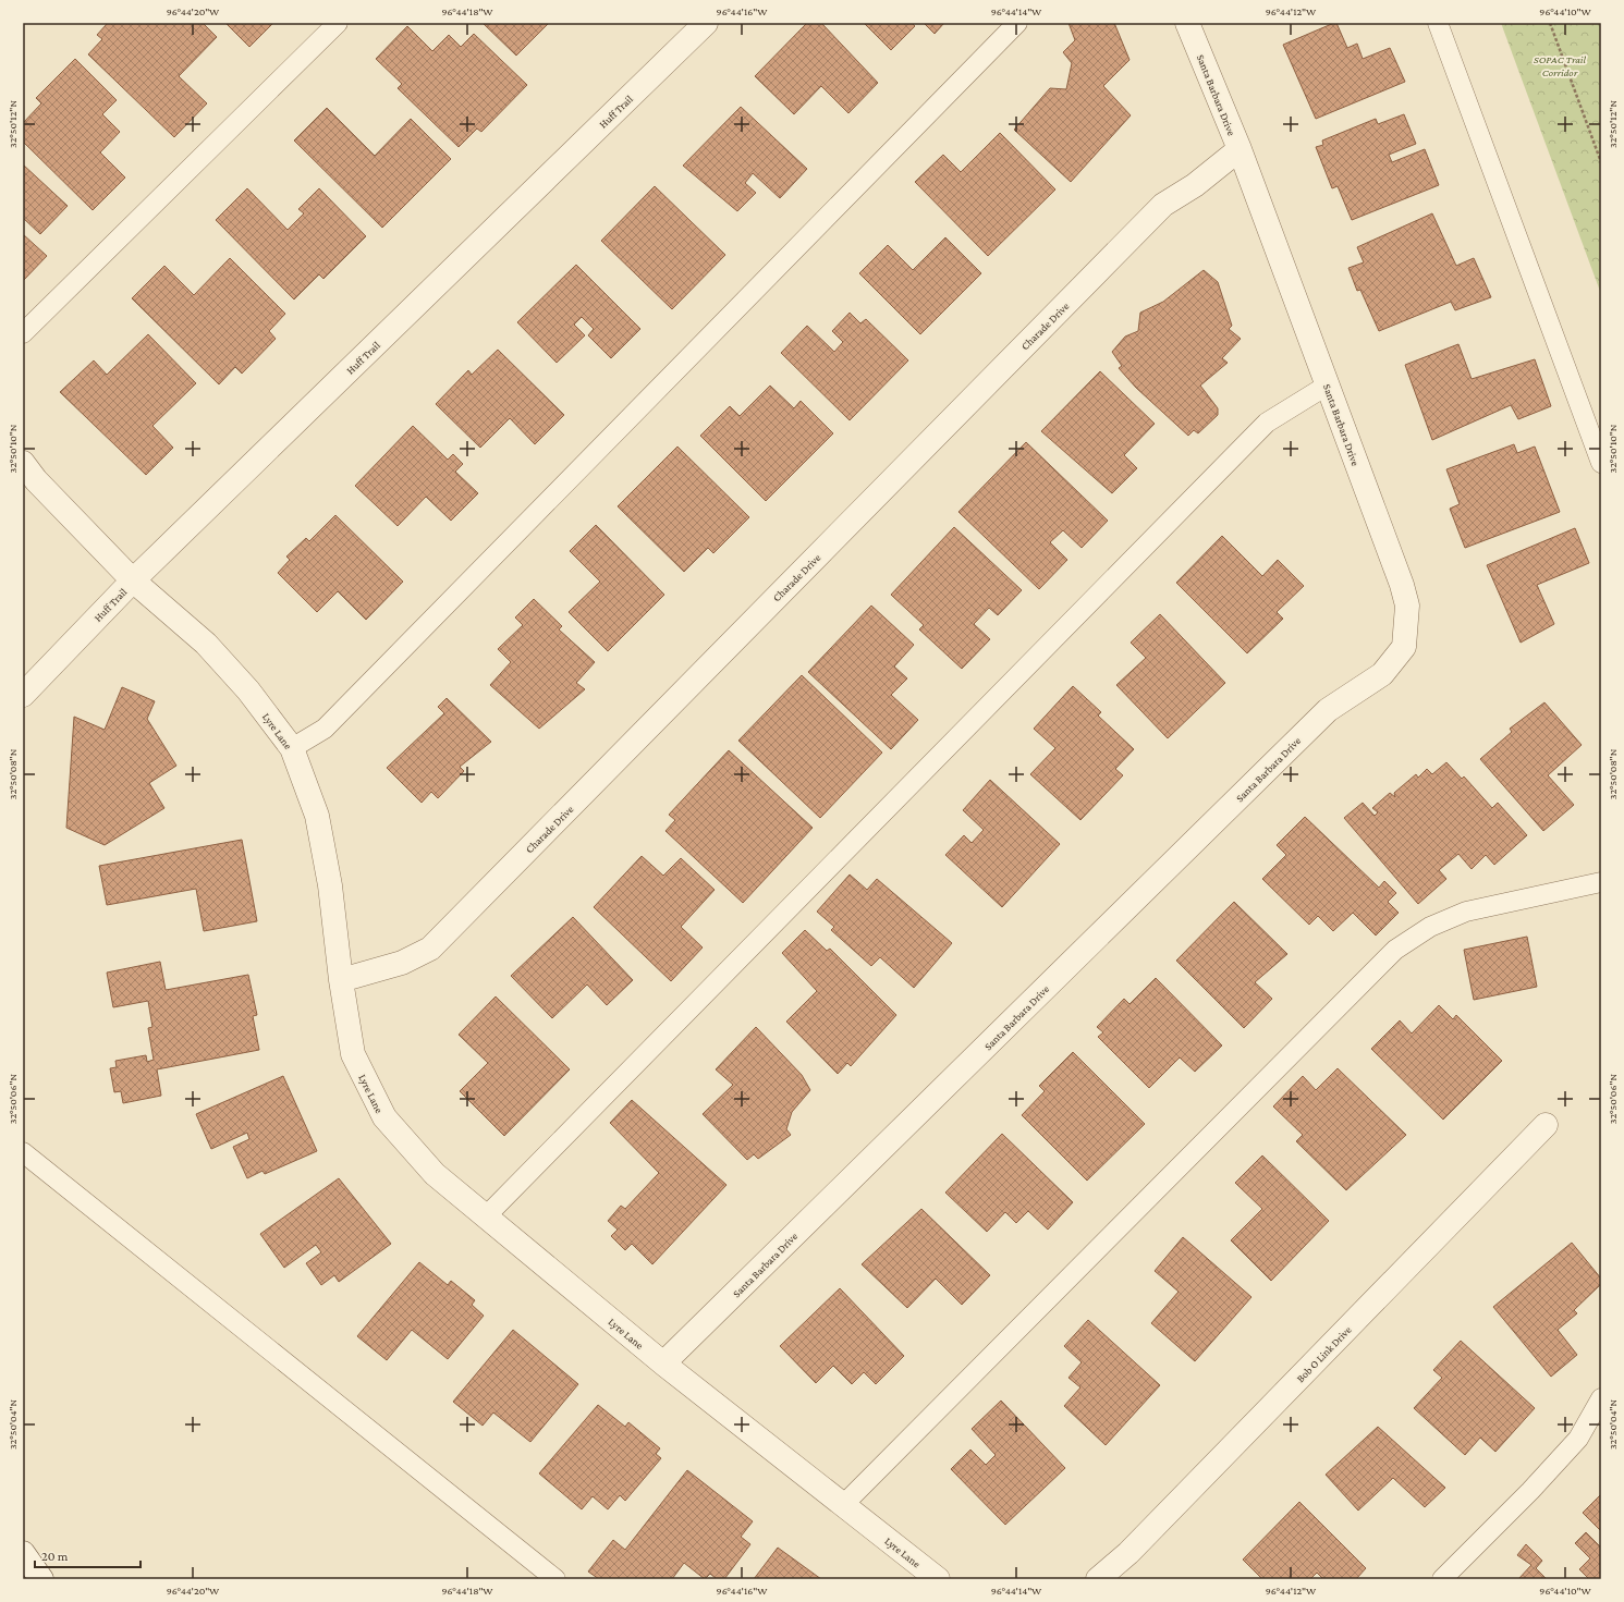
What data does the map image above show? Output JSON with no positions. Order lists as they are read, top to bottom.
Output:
{
  "streets": {
    "street": [
      "Santa Barbara Drive",
      "Huff Trail",
      "Charade Drive",
      "Lyre Lane",
      "Bob O Link Drive"
    ]
  },
  "crossings": [
    ["Santa Barbara Drive", "Charade Drive"],
    ["Santa Barbara Drive", "Lyre Lane"],
    ["Huff Trail", "Lyre Lane"],
    ["Charade Drive", "Lyre Lane"]
  ],
  "parks": ["SOPAC Trail Corridor"],
  "scale_bar": "20 m",
  "coordinates": [
    "96°44'20\"W",
    "96°44'18\"W",
    "96°44'16\"W",
    "96°44'14\"W",
    "96°44'12\"W",
    "96°44'10\"W",
    "32°50'12\"N",
    "32°50'10\"N",
    "32°50'08\"N",
    "32°50'06\"N",
    "32°50'04\"N"
  ]
}
